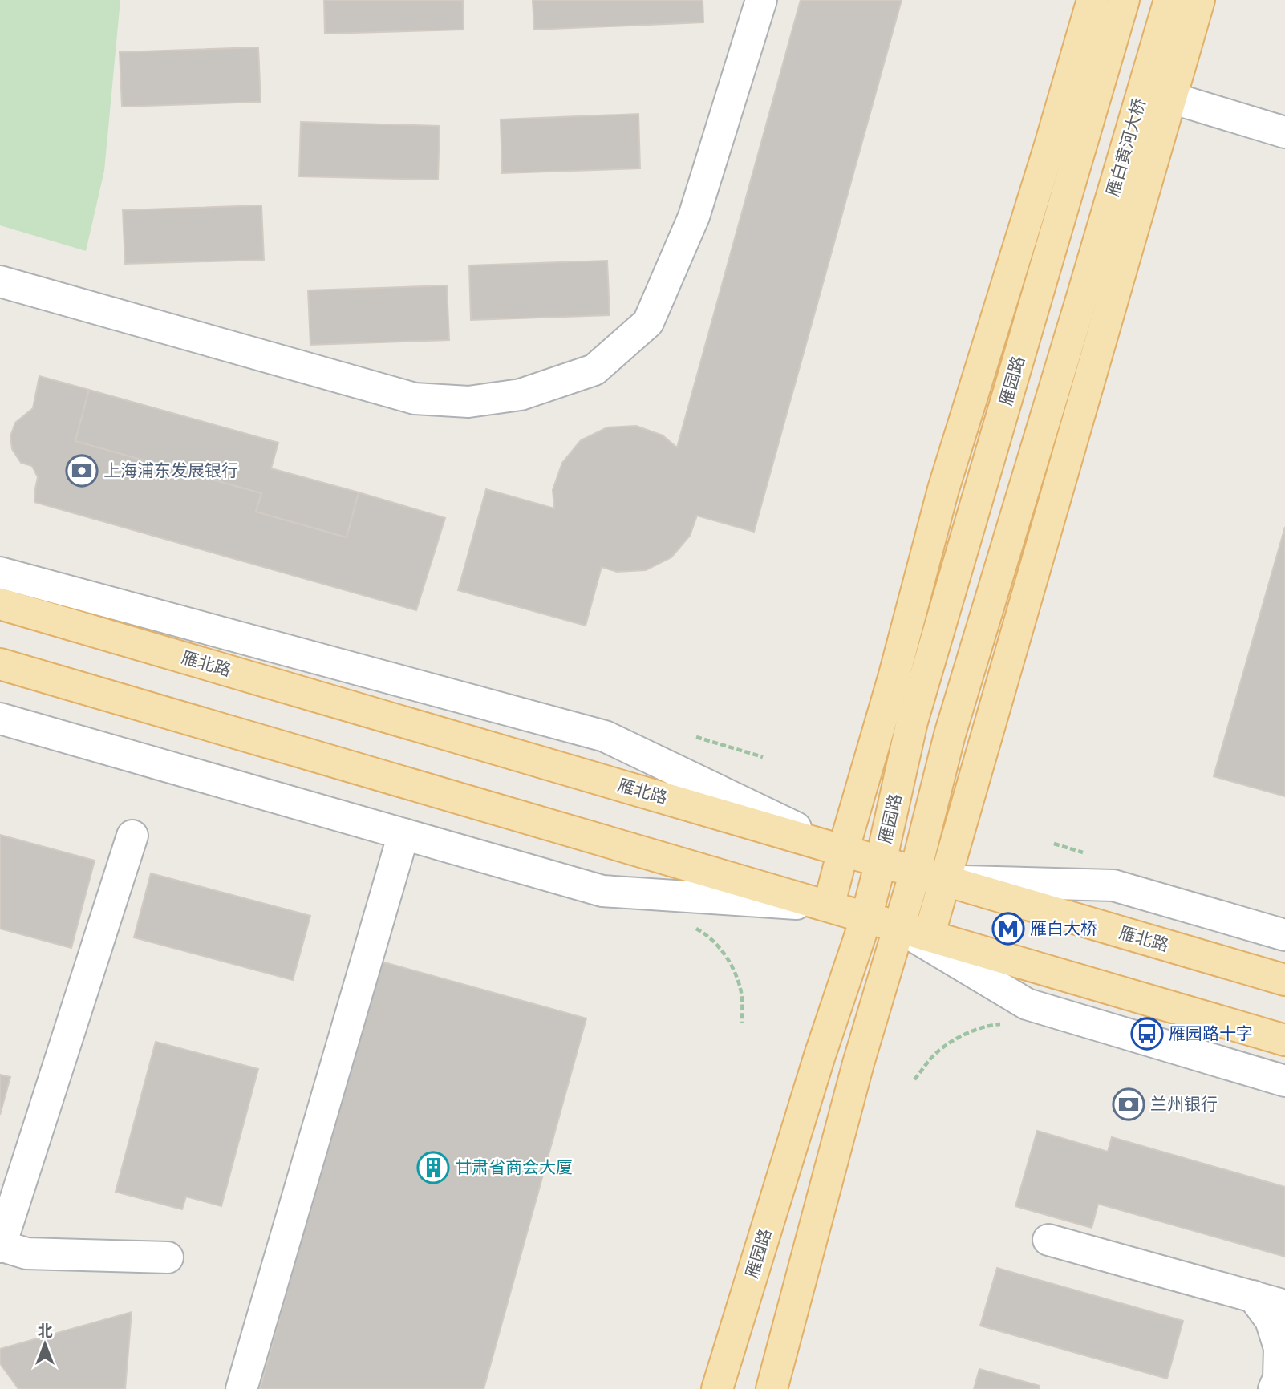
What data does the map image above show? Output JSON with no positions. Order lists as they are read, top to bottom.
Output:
{
  "streets": {
    "main road": ["雁白黄河大桥", "雁园路", "雁北路"]
  },
  "crossings": [
    ["雁白黄河大桥", "雁北路"],
    ["雁园路", "雁北路"]
  ],
  "places": {
    "bank": ["上海浦东发展银行", "兰州银行"],
    "metro station": ["雁白大桥"],
    "bus stop": ["雁园路十字"],
    "building": ["甘肃省商会大厦"]
  },
  "north": "top"
}
